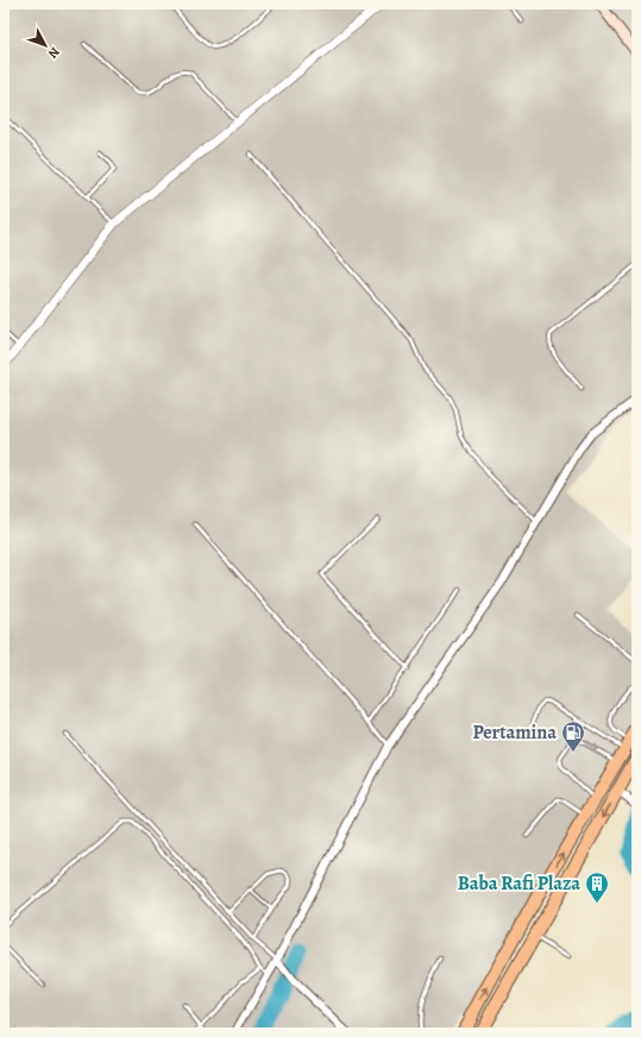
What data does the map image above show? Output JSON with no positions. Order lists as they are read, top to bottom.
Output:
{
  "places": {
    "fuel station": ["Pertamina"],
    "building": ["Baba Rafi Plaza"]
  },
  "north": "bottom right"
}
